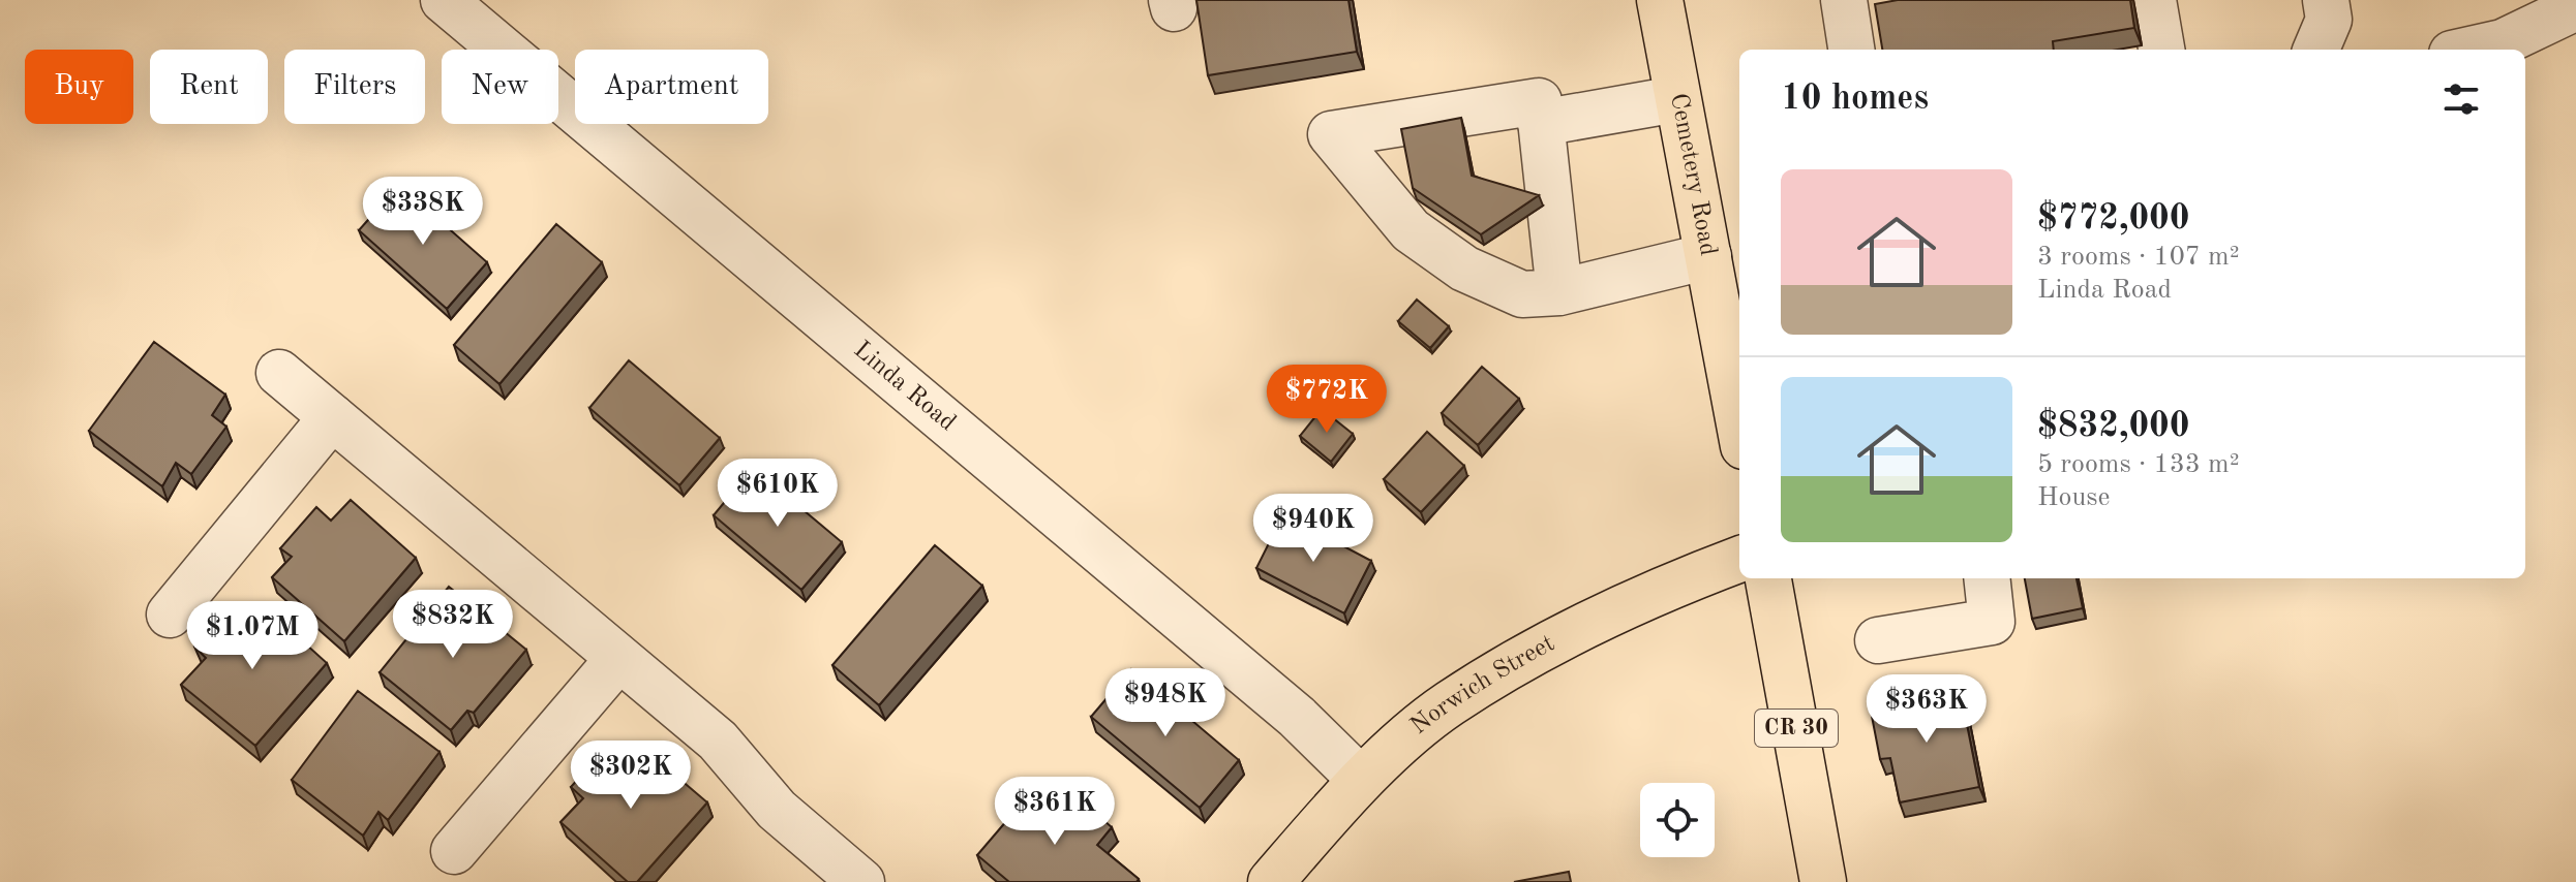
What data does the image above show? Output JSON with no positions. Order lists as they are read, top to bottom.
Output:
{
  "streets": {
    "main road": ["Cemetery Road", "Norwich Street", "CR 30"],
    "street": ["Linda Road"]
  },
  "crossings": [
    ["Linda Road", "Norwich Street"]
  ],
  "page": {
    "chip": [
      "Buy",
      "Rent",
      "Filters",
      "New",
      "Apartment"
    ],
    "heading": "10 homes",
    "list": [
      {
        "name": "$772,000",
        "note": "3 rooms · 107 m² · Linda Road"
      },
      {
        "name": "$832,000",
        "note": "5 rooms · 133 m² · House"
      }
    ],
    "price": [
      "$338K",
      "$772K",
      "$610K",
      "$940K",
      "$832K",
      "$1.07M",
      "$948K",
      "$363K",
      "$302K",
      "$361K"
    ]
  }
}
